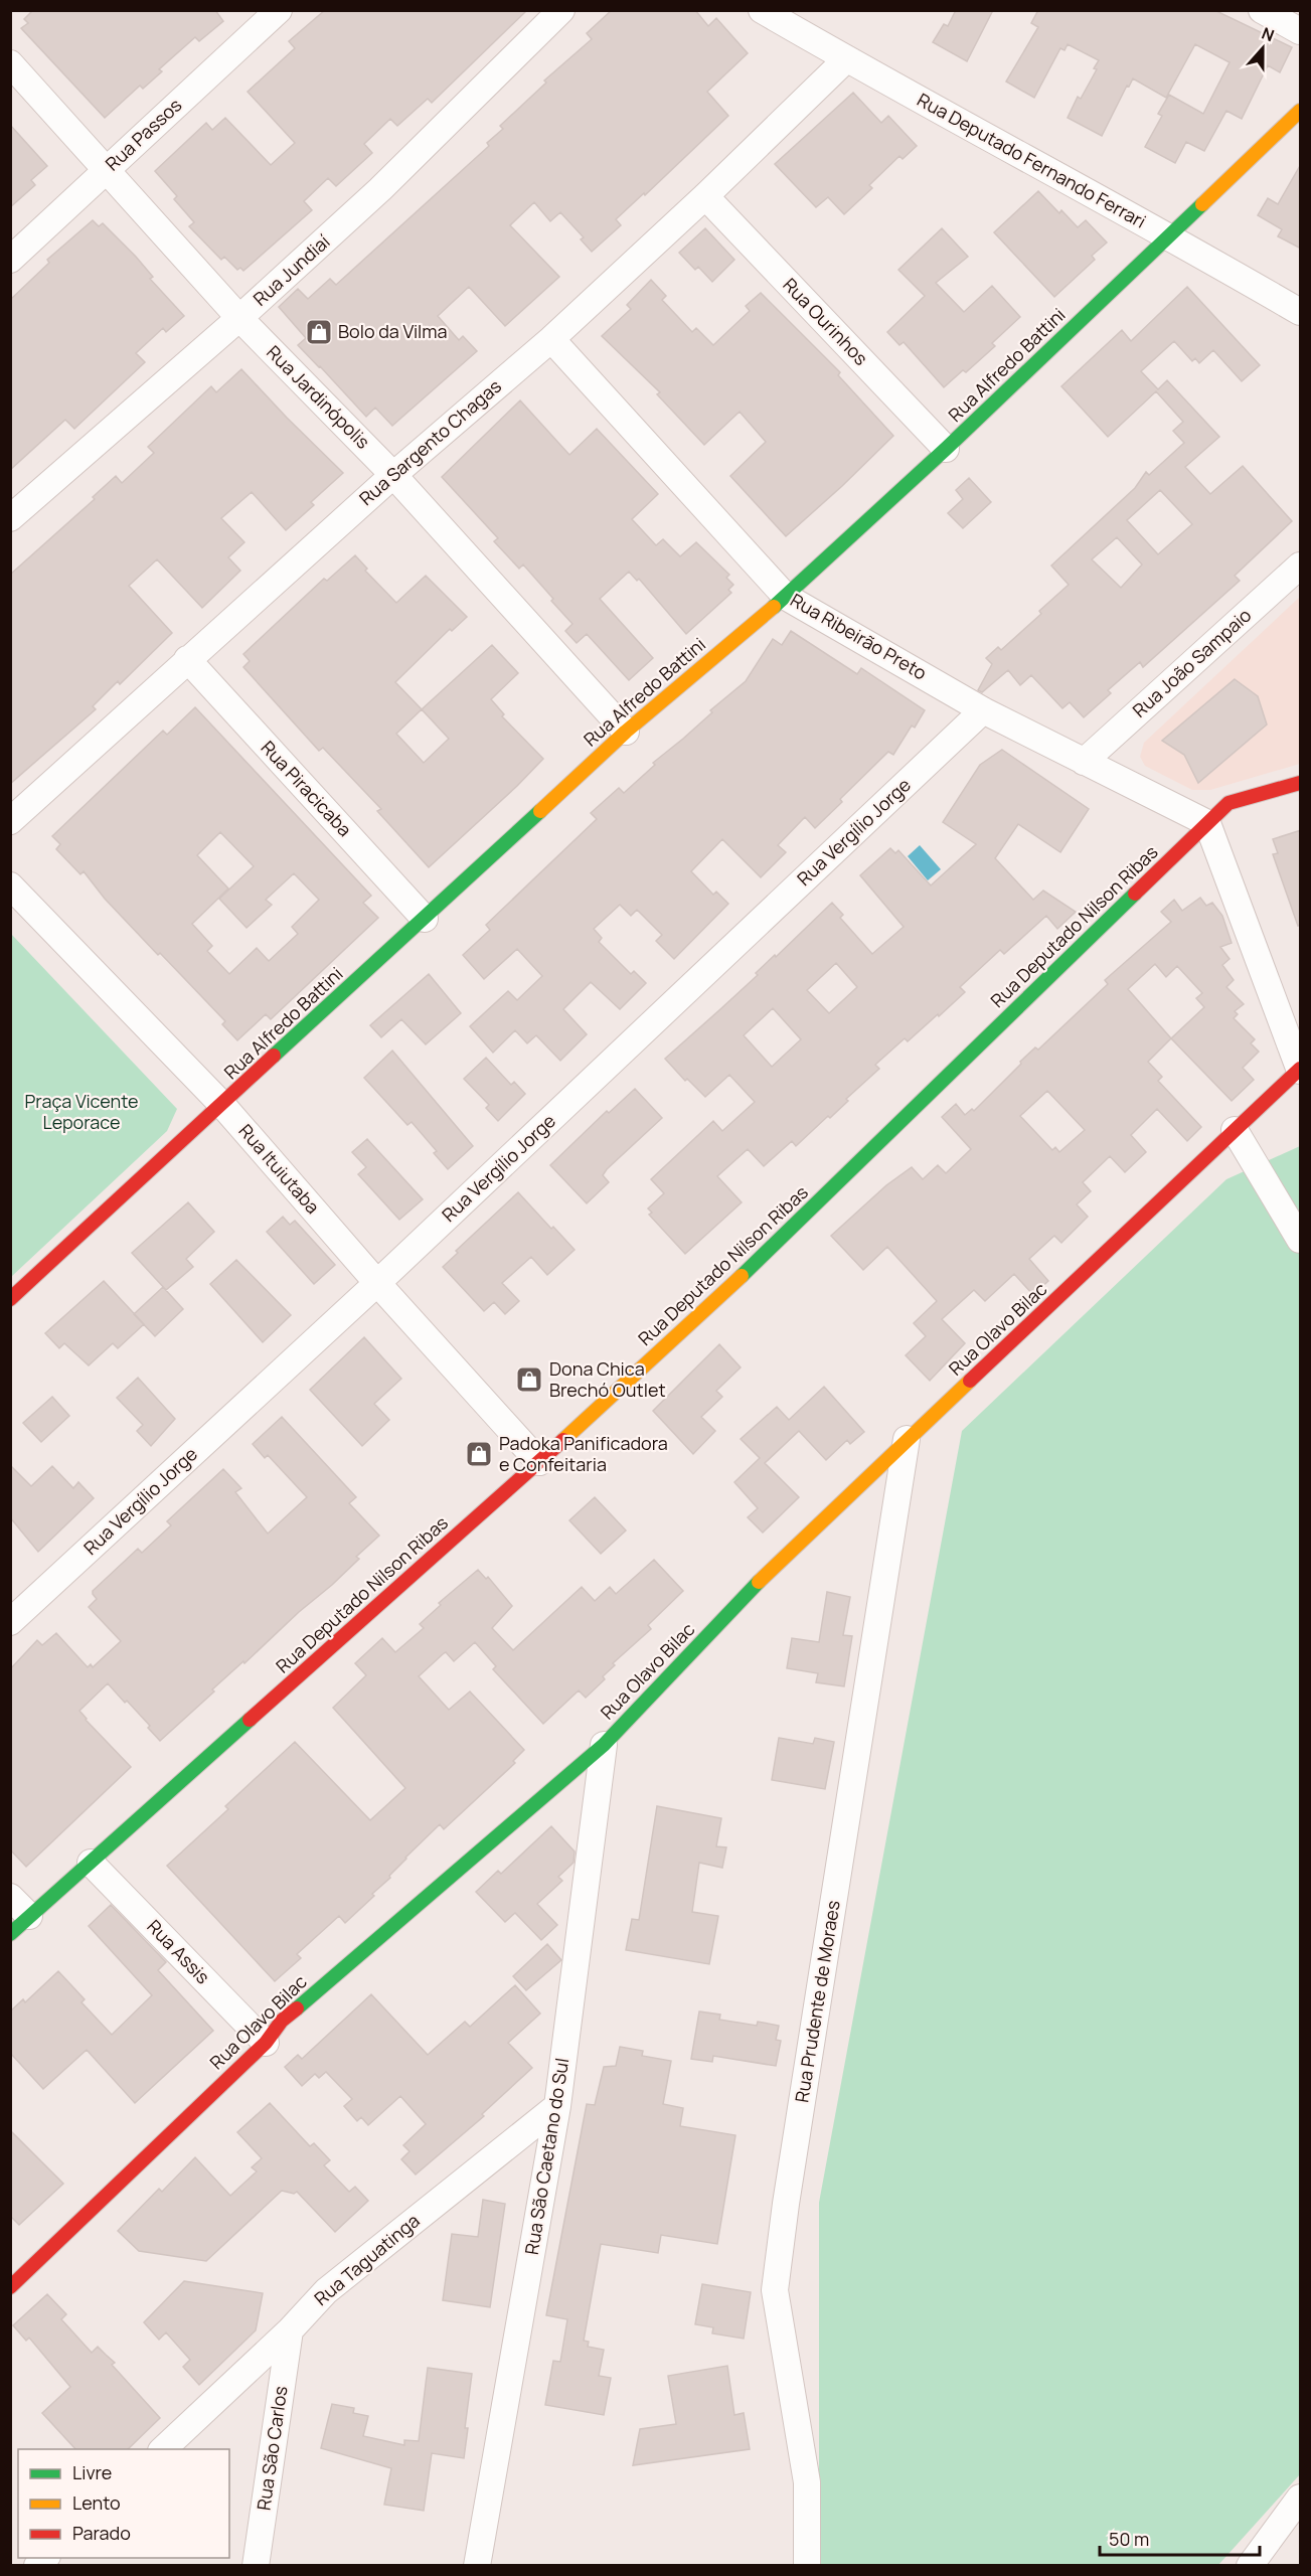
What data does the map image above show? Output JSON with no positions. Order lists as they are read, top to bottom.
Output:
{
  "streets": {
    "street": [
      "Rua Passos",
      "Rua Deputado Fernando Ferrari",
      "Rua Jundiaí",
      "Rua Ourinhos",
      "Rua Alfredo Battini",
      "Rua Jardinópolis",
      "Rua Sargento Chagas",
      "Rua Ribeirão Preto",
      "Rua João Sampaio",
      "Rua Piracicaba",
      "Rua Vergílio Jorge",
      "Rua Deputado Nilson Ribas",
      "Rua Ituiutaba",
      "Rua Olavo Bilac",
      "Rua Assis",
      "Rua Prudente de Moraes",
      "Rua São Caetano do Sul",
      "Rua Taguatinga",
      "Rua São Carlos"
    ]
  },
  "crossings": [
    ["Rua Passos", "Rua Jardinópolis"],
    ["Rua Deputado Fernando Ferrari", "Rua Alfredo Battini"],
    ["Rua Deputado Fernando Ferrari", "Rua Sargento Chagas"],
    ["Rua Jundiaí", "Rua Jardinópolis"],
    ["Rua Ourinhos", "Rua Alfredo Battini"],
    ["Rua Ourinhos", "Rua Sargento Chagas"],
    ["Rua Alfredo Battini", "Rua Jardinópolis"],
    ["Rua Alfredo Battini", "Rua Ribeirão Preto"],
    ["Rua Alfredo Battini", "Rua Piracicaba"],
    ["Rua Alfredo Battini", "Rua Ituiutaba"],
    ["Rua Jardinópolis", "Rua Sargento Chagas"],
    ["Rua Sargento Chagas", "Rua Ribeirão Preto"],
    ["Rua Sargento Chagas", "Rua Piracicaba"],
    ["Rua Ribeirão Preto", "Rua João Sampaio"],
    ["Rua Ribeirão Preto", "Rua Vergílio Jorge"],
    ["Rua Ribeirão Preto", "Rua Deputado Nilson Ribas"],
    ["Rua Vergílio Jorge", "Rua Ituiutaba"],
    ["Rua Deputado Nilson Ribas", "Rua Ituiutaba"],
    ["Rua Deputado Nilson Ribas", "Rua Assis"],
    ["Rua Olavo Bilac", "Rua Assis"],
    ["Rua Olavo Bilac", "Rua Prudente de Moraes"],
    ["Rua Olavo Bilac", "Rua São Caetano do Sul"],
    ["Rua São Caetano do Sul", "Rua Taguatinga"],
    ["Rua Taguatinga", "Rua São Carlos"]
  ],
  "parks": ["Praça Vicente Leporace"],
  "places": {
    "shop": ["Bolo da Vilma", "Dona Chica Brechó Outlet", "Padoka Panificadora e Confeitaria"]
  },
  "legend": ["Livre", "Lento", "Parado"],
  "scale_bar": "50 m",
  "north": "top"
}
